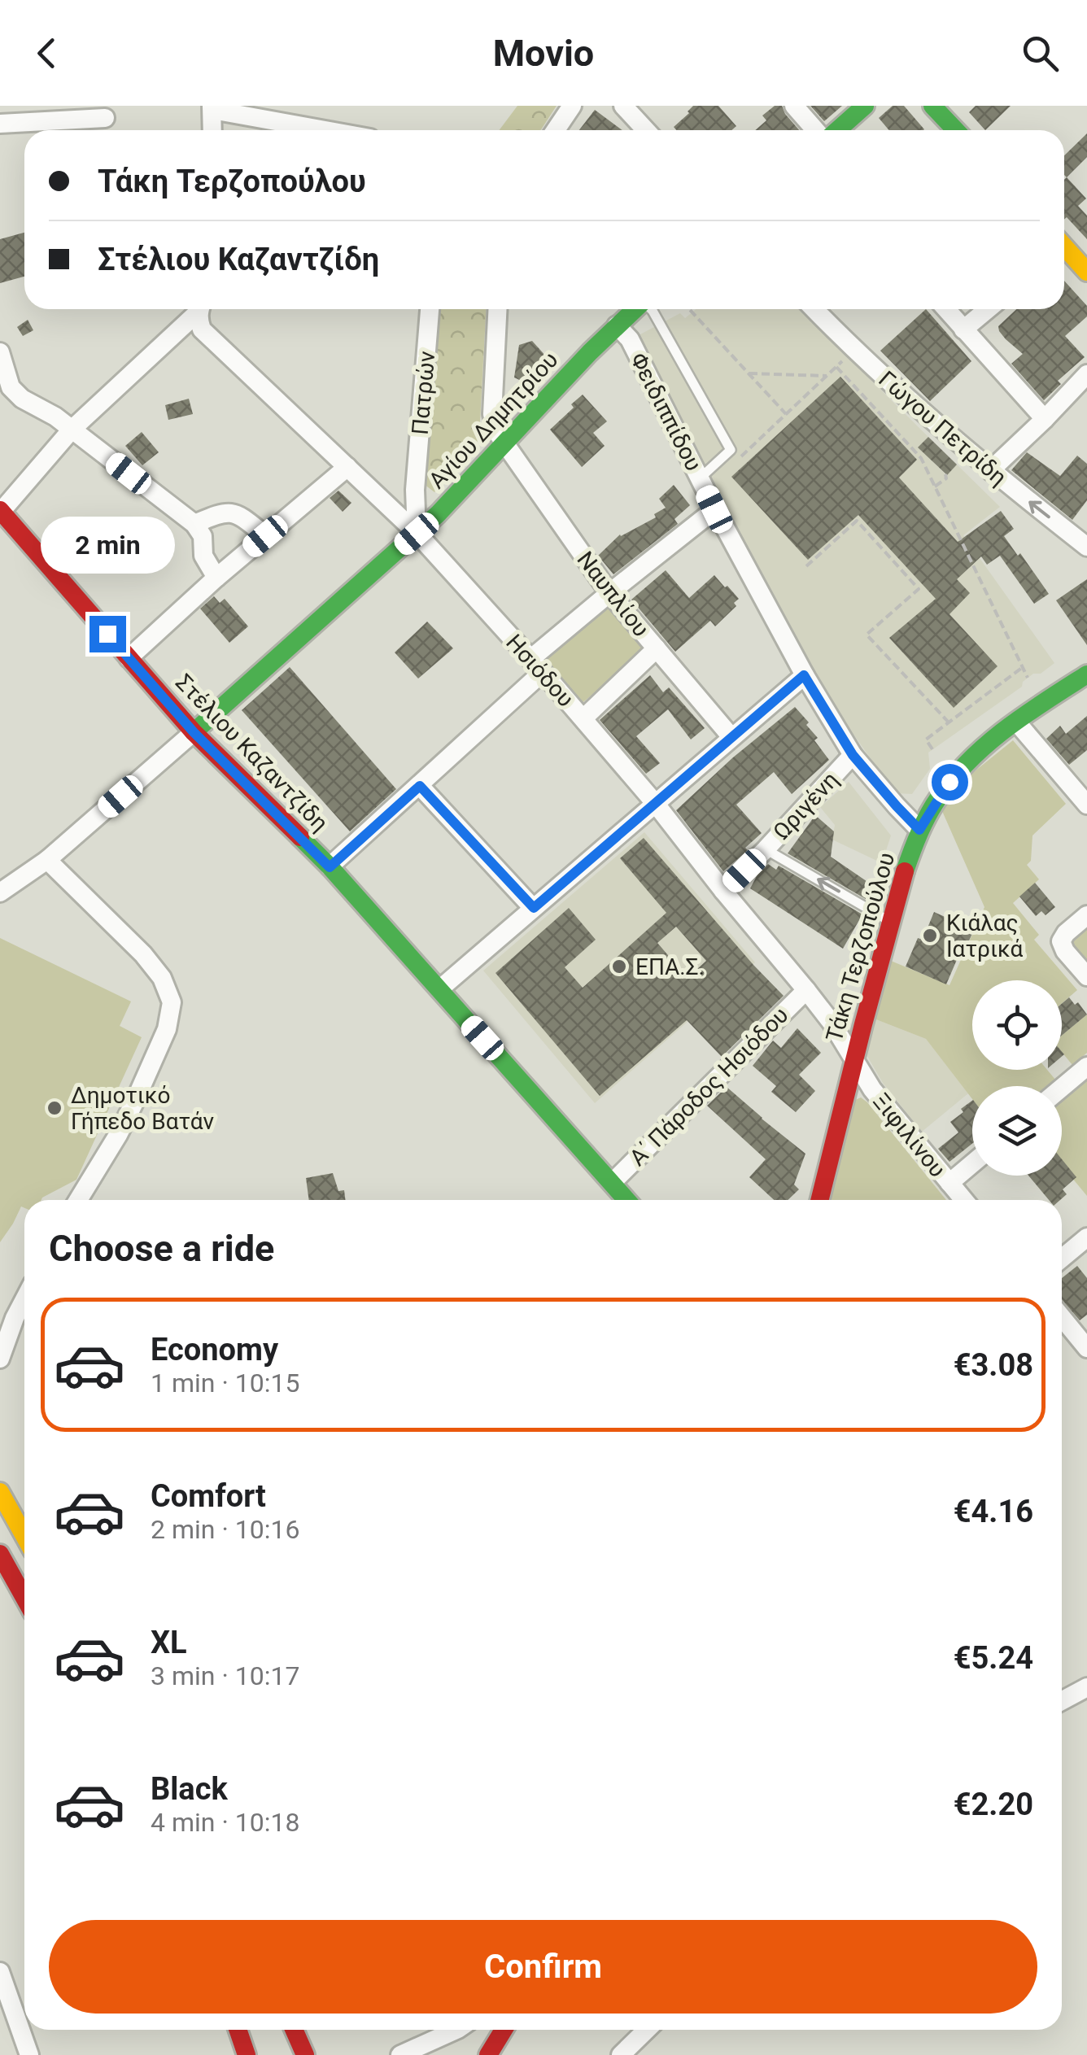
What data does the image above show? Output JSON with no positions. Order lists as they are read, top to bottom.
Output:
{
  "streets": {
    "street": [
      "Πατρών",
      "Φειδιππίδου",
      "Αγίου Δημητρίου",
      "Γώγου Πετρίδη",
      "Ναυπλίου",
      "Ησιόδου",
      "Στέλιου Καζαντζίδη",
      "Ωριγένη",
      "Τάκη Τερζοπούλου",
      "Α΄ Πάροδος Ησιόδου",
      "Ξιφιλίνου"
    ]
  },
  "crossings": [
    ["Πατρών", "Αγίου Δημητρίου"],
    ["Πατρών", "Ησιόδου"],
    ["Φειδιππίδου", "Αγίου Δημητρίου"],
    ["Φειδιππίδου", "Ωριγένη"],
    ["Φειδιππίδου", "Τάκη Τερζοπούλου"],
    ["Αγίου Δημητρίου", "Ναυπλίου"],
    ["Αγίου Δημητρίου", "Ησιόδου"],
    ["Αγίου Δημητρίου", "Στέλιου Καζαντζίδη"],
    ["Ησιόδου", "Ωριγένη"],
    ["Ησιόδου", "Τάκη Τερζοπούλου"],
    ["Ησιόδου", "Α΄ Πάροδος Ησιόδου"],
    ["Ησιόδου", "Ξιφιλίνου"],
    ["Στέλιου Καζαντζίδη", "Α΄ Πάροδος Ησιόδου"],
    ["Τάκη Τερζοπούλου", "Ξιφιλίνου"]
  ],
  "places": ["Κιάλας Ιατρικά", "ΕΠΑ.Σ.", "Δημοτικό Γήπεδο Βατάν"],
  "page": {
    "header": "Movio",
    "banner": ["Τάκη Τερζοπούλου", "Στέλιου Καζαντζίδη"],
    "bubble": "2 min",
    "heading": "Choose a ride",
    "list": [
      {
        "name": "Economy",
        "note": "1 min · 10:15",
        "value": "€3.08"
      },
      {
        "name": "Comfort",
        "note": "2 min · 10:16",
        "value": "€4.16"
      },
      {
        "name": "XL",
        "note": "3 min · 10:17",
        "value": "€5.24"
      },
      {
        "name": "Black",
        "note": "4 min · 10:18",
        "value": "€2.20"
      }
    ],
    "buttons": "Confirm"
  }
}
